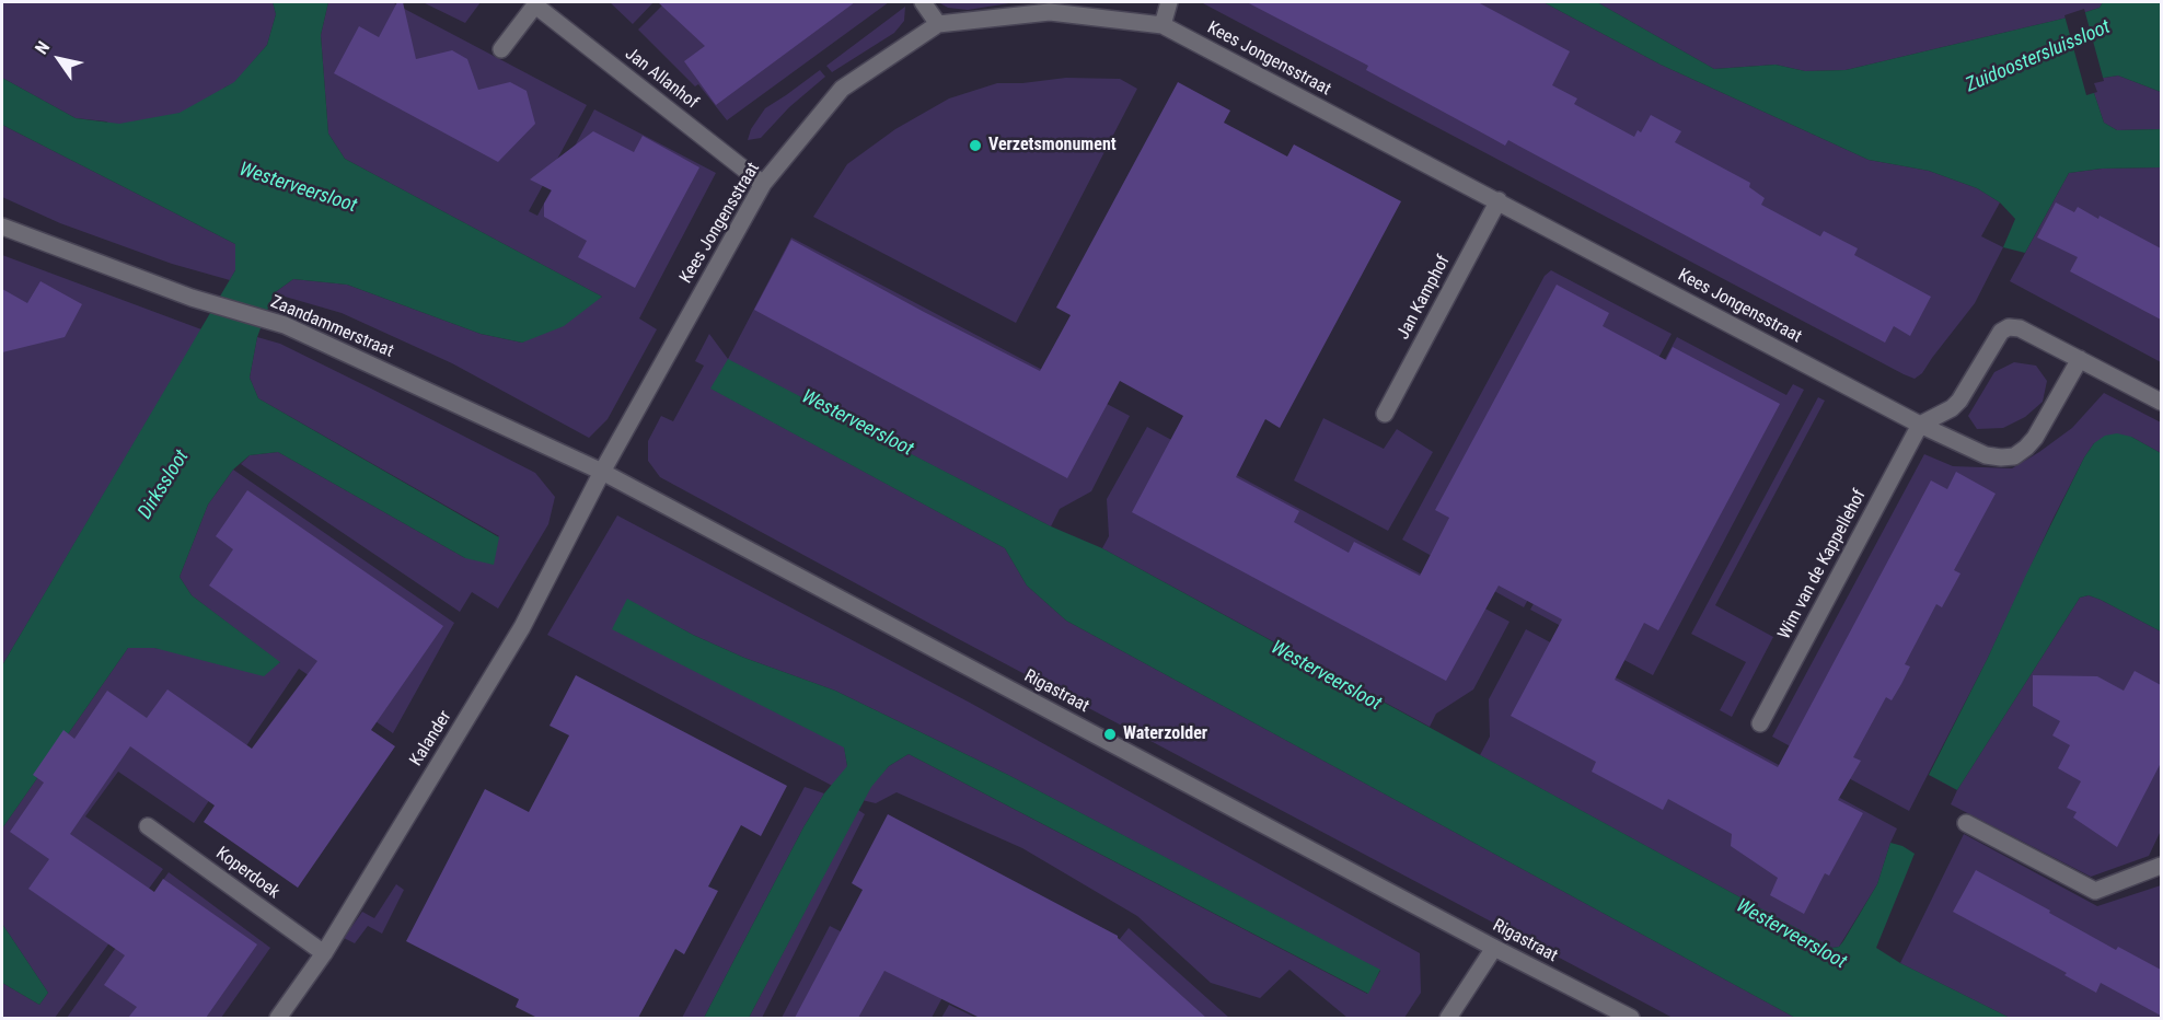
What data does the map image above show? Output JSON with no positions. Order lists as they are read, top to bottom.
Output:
{
  "streets": {
    "street": [
      "Kees Jongensstraat",
      "Jan Allanhof",
      "Jan Kamphof",
      "Zaandammerstraat",
      "Wim van de Kappellehof",
      "Rigastraat",
      "Kalander",
      "Koperdoek"
    ]
  },
  "crossings": [
    ["Kees Jongensstraat", "Jan Allanhof"],
    ["Kees Jongensstraat", "Jan Kamphof"],
    ["Kees Jongensstraat", "Zaandammerstraat"],
    ["Kees Jongensstraat", "Wim van de Kappellehof"],
    ["Kees Jongensstraat", "Rigastraat"],
    ["Kees Jongensstraat", "Kalander"],
    ["Zaandammerstraat", "Rigastraat"],
    ["Zaandammerstraat", "Kalander"],
    ["Rigastraat", "Kalander"],
    ["Kalander", "Koperdoek"]
  ],
  "water": ["Zuidoostersluissloot", "Westerveersloot", "Dirkssloot"],
  "places": ["Verzetsmonument", "Waterzolder"],
  "north": "top left"
}
